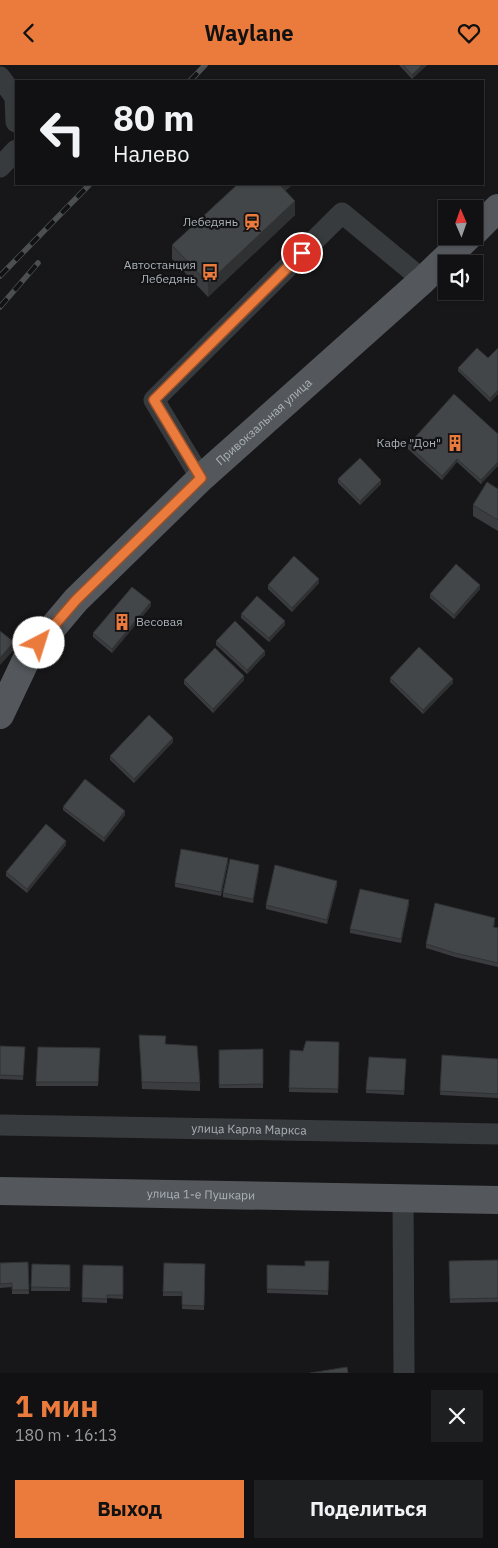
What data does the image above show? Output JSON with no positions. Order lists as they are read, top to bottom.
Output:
{
  "streets": {
    "main road": ["Привокзальная улица", "улица 1-е Пушкари"],
    "street": ["улица Карла Маркса"]
  },
  "places": {
    "station": ["Лебедянь"],
    "bus stop": ["Автостанция Лебедянь"],
    "building": ["Кафе \"Дон\"", "Весовая"]
  },
  "north": "top",
  "page": {
    "header": "Waylane",
    "turn": ["80 m", "Налево"],
    "heading": ["1 мин", "180 m · 16:13"],
    "buttons": ["Выход", "Поделиться"]
  }
}
